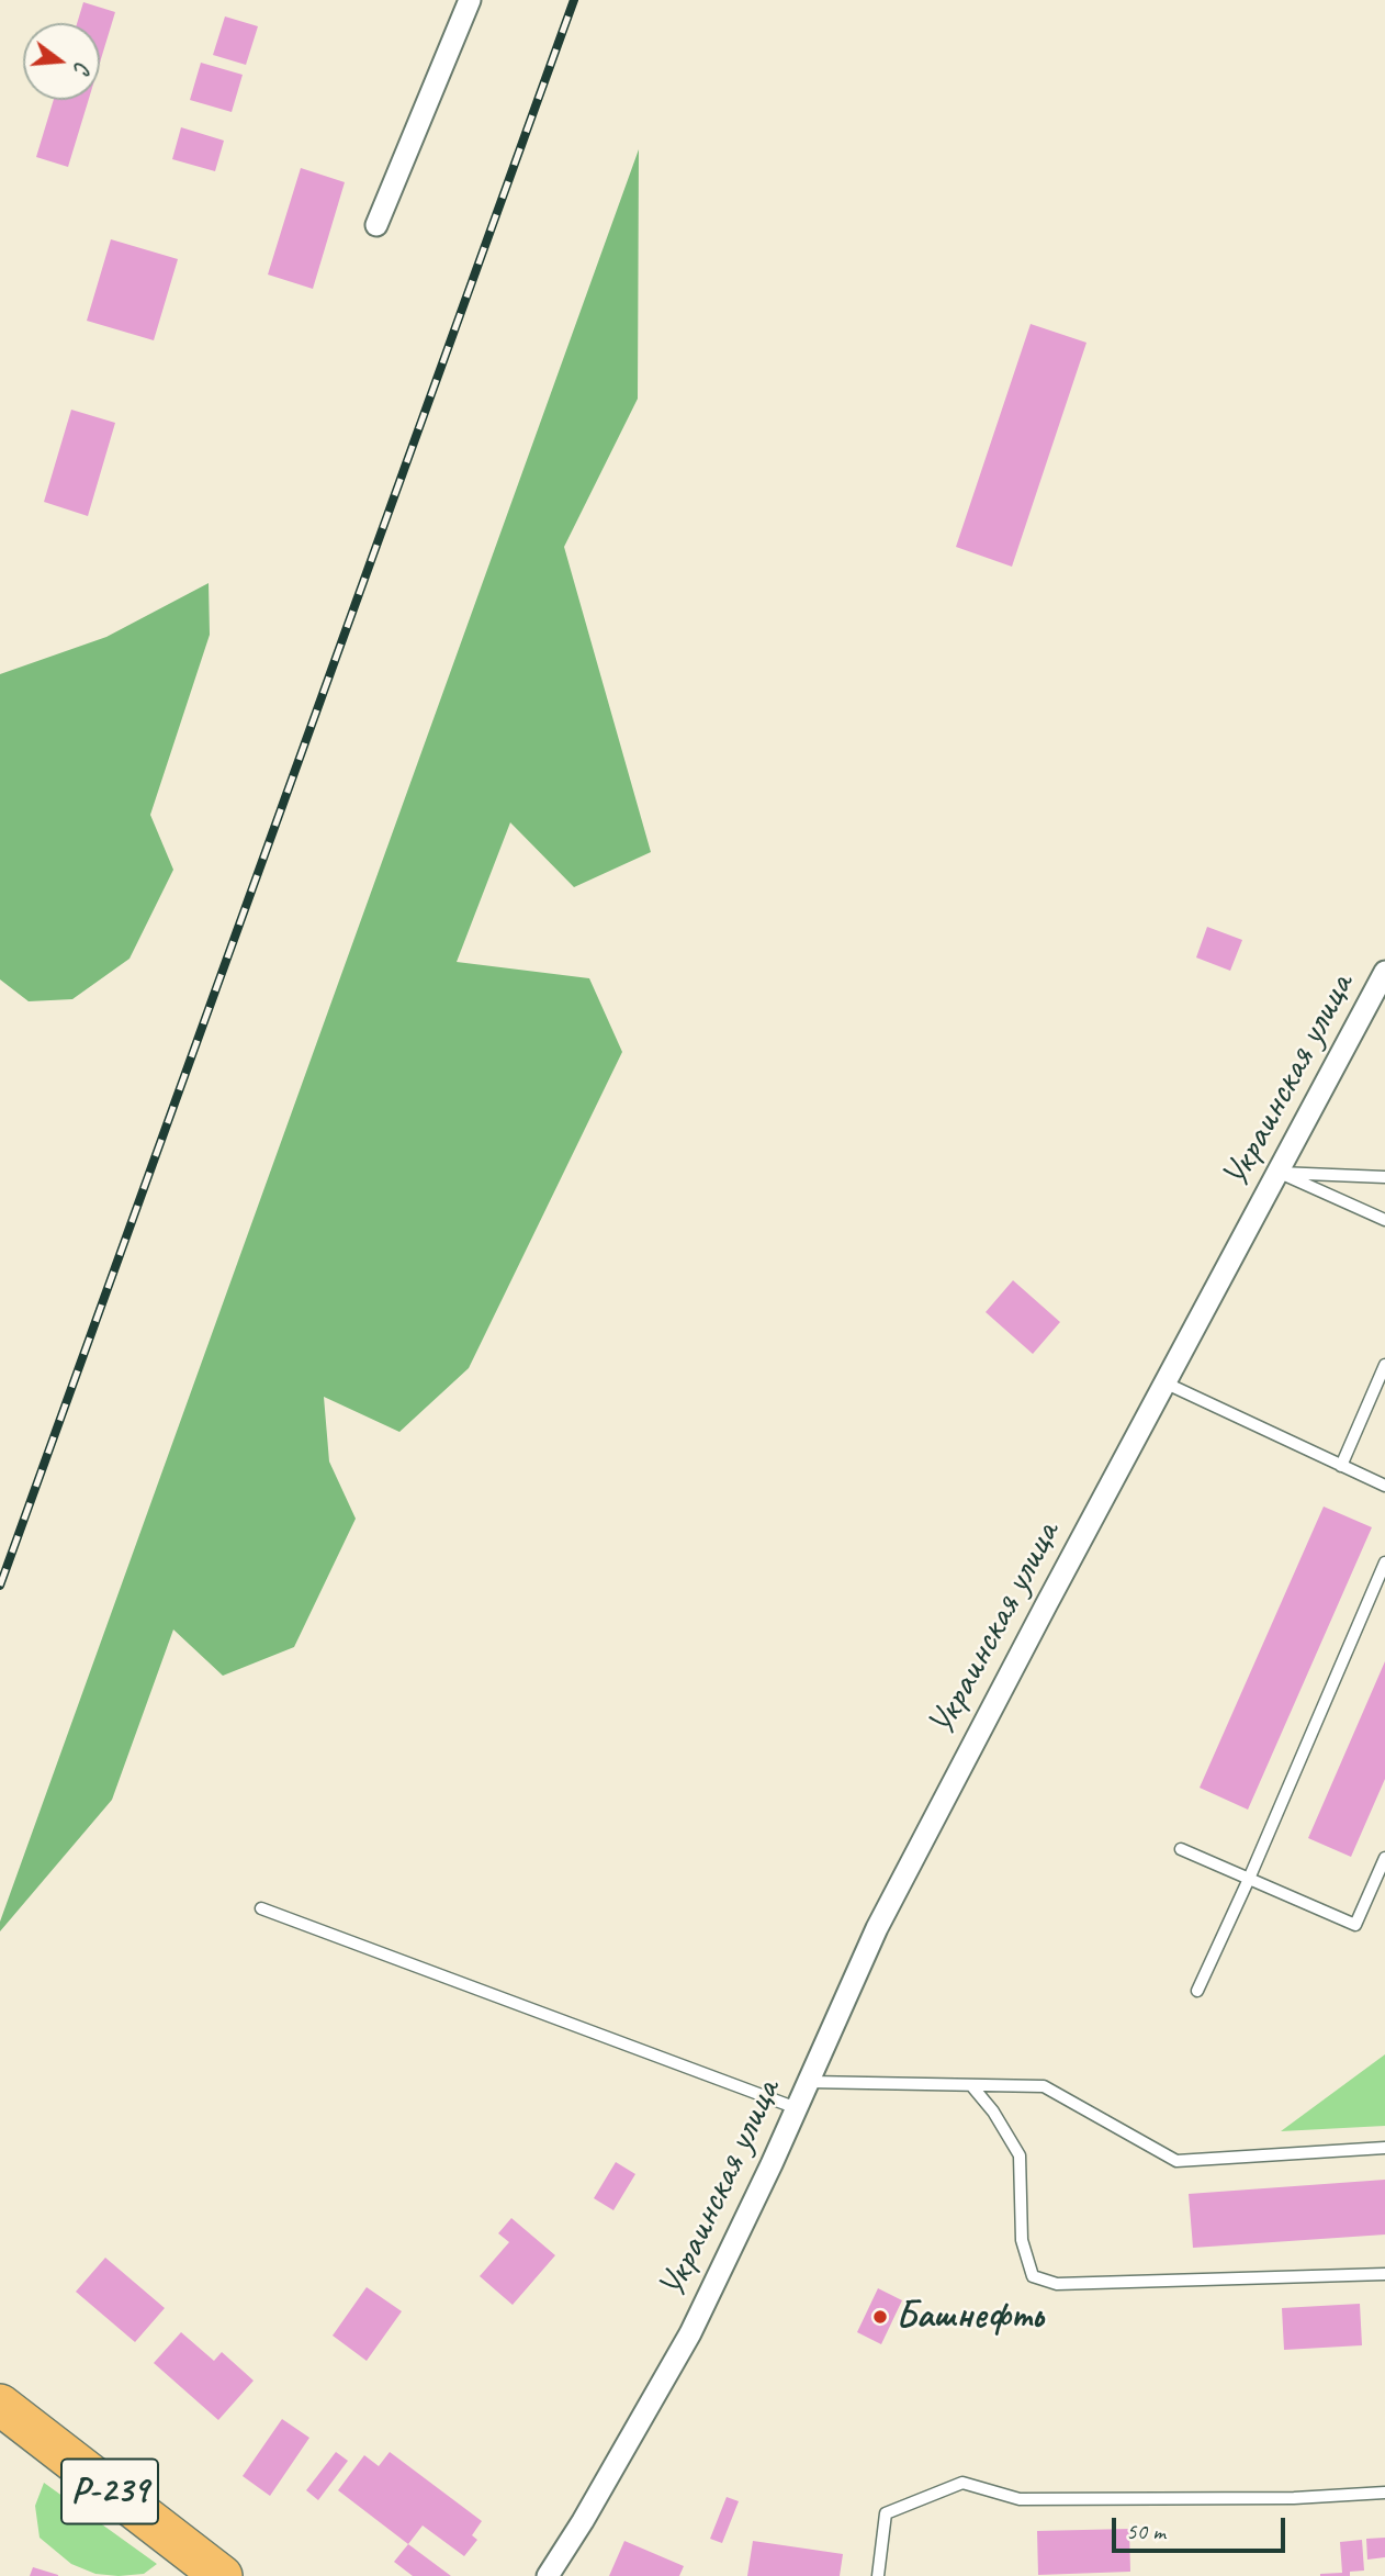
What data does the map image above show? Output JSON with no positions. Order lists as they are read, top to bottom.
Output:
{
  "streets": {
    "highway": ["Р-239"],
    "street": ["Украинская улица"]
  },
  "places": ["Башнефть"],
  "scale_bar": "50 m",
  "north": "right"
}
